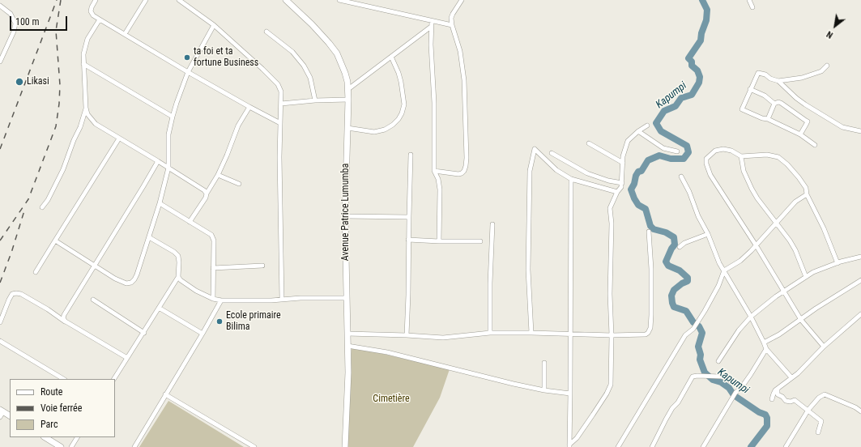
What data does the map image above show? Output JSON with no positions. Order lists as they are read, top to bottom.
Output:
{
  "streets": {
    "street": ["Avenue Patrice Lumumba"]
  },
  "water": ["Kapumpi"],
  "parks": ["Cimetière"],
  "places": ["ta foi et ta fortune Business", "Likasi", "Ecole primaire Bilima"],
  "legend": ["Route", "Voie ferrée", "Parc"],
  "scale_bar": "100 m",
  "north": "bottom left"
}
